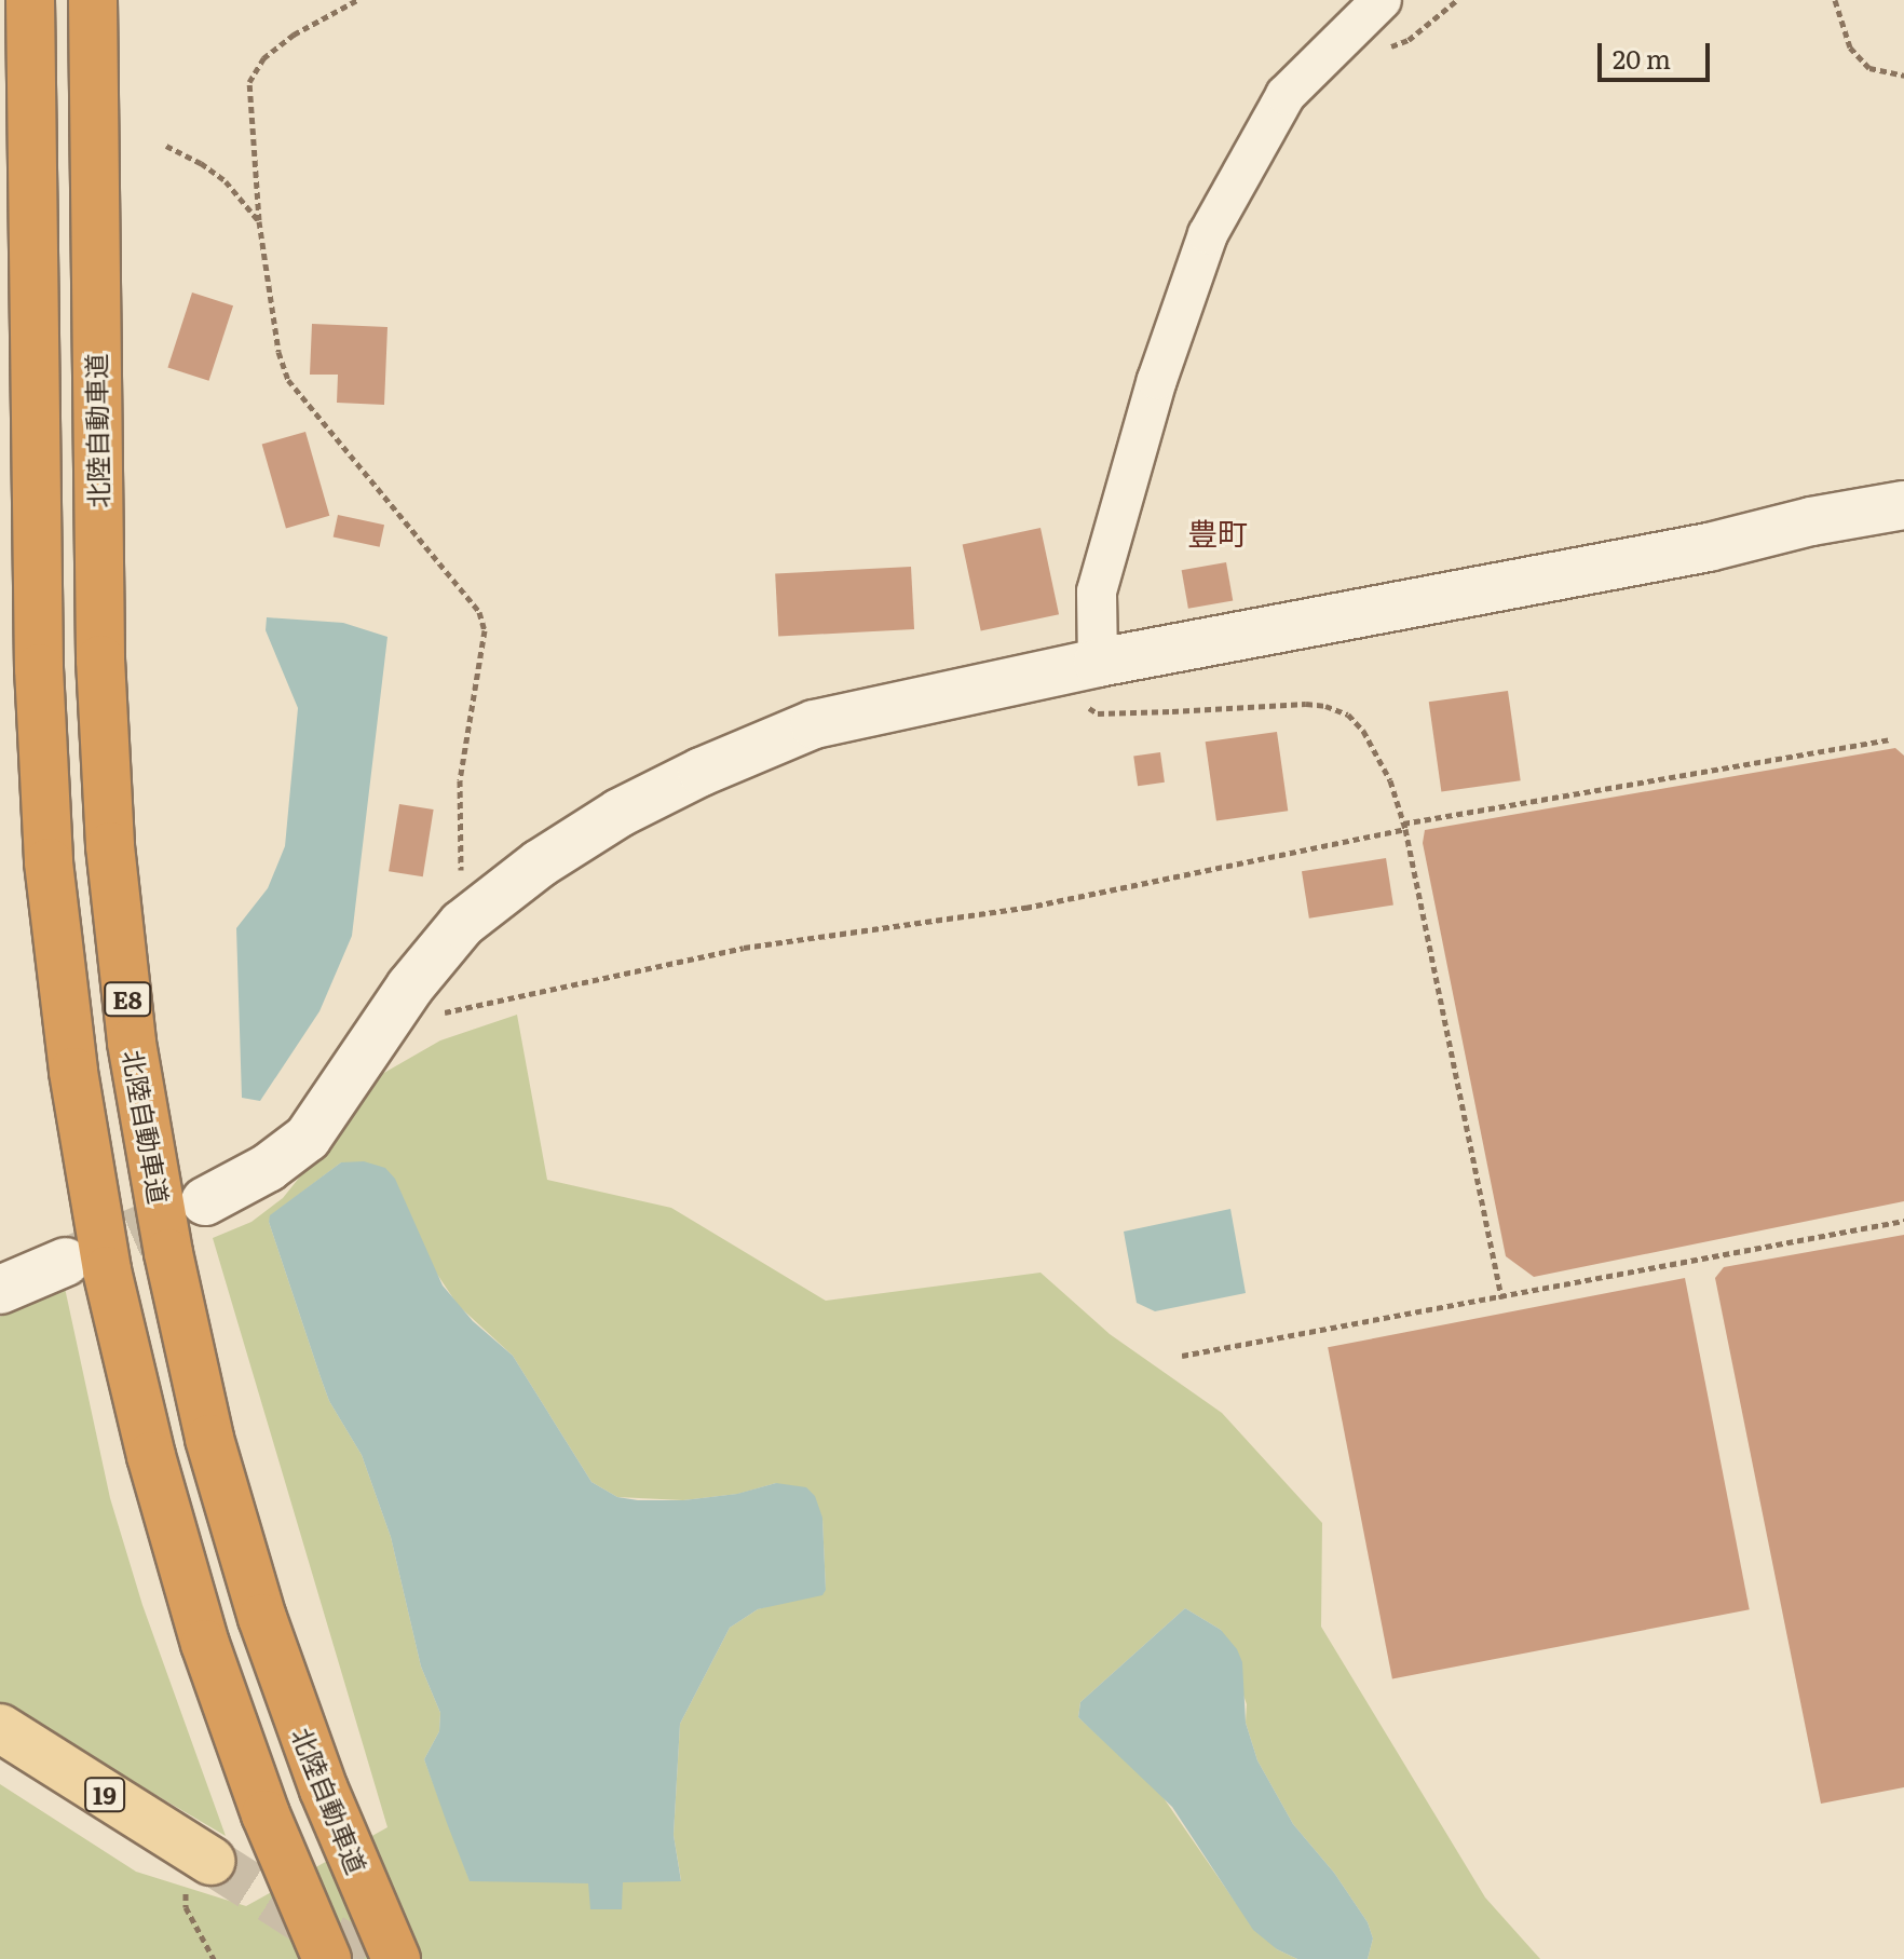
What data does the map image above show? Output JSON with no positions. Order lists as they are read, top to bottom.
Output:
{
  "streets": {
    "highway": ["北陸自動車道", "E8"],
    "main road": ["19"]
  },
  "districts": ["豊町"],
  "scale_bar": "20 m"
}
